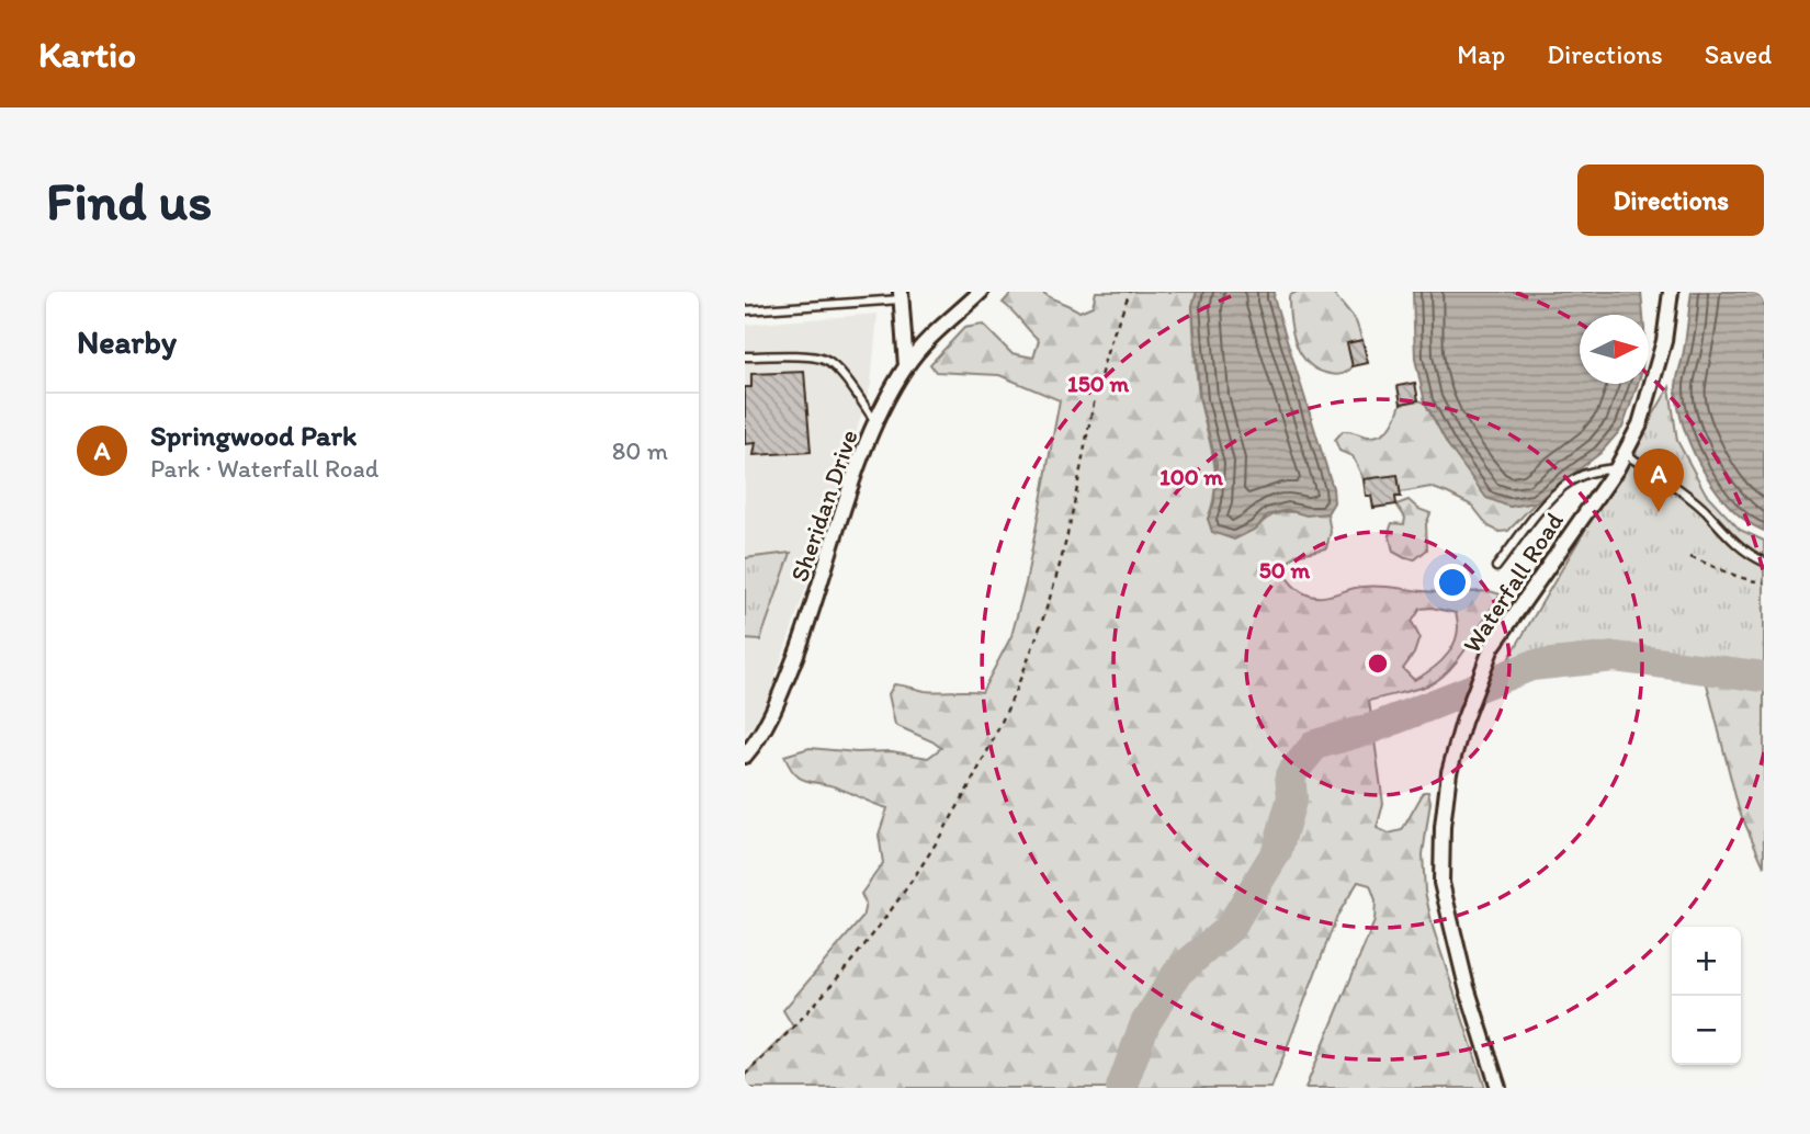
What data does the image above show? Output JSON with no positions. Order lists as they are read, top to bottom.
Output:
{
  "streets": {
    "street": ["Sheridan Drive", "Waterfall Road"]
  },
  "north": "right",
  "page": {
    "header": "Kartio",
    "nav": ["Map", "Directions", "Saved"],
    "buttons": "Directions",
    "title": "Find us",
    "heading": "Nearby",
    "list": [
      {
        "mark": "A",
        "name": "Springwood Park",
        "note": "Park · Waterfall Road",
        "value": "80 m"
      }
    ],
    "pins": "A",
    "map_buttons": ["+", "−"]
  },
  "rings": ["150 m", "100 m", "50 m"]
}
